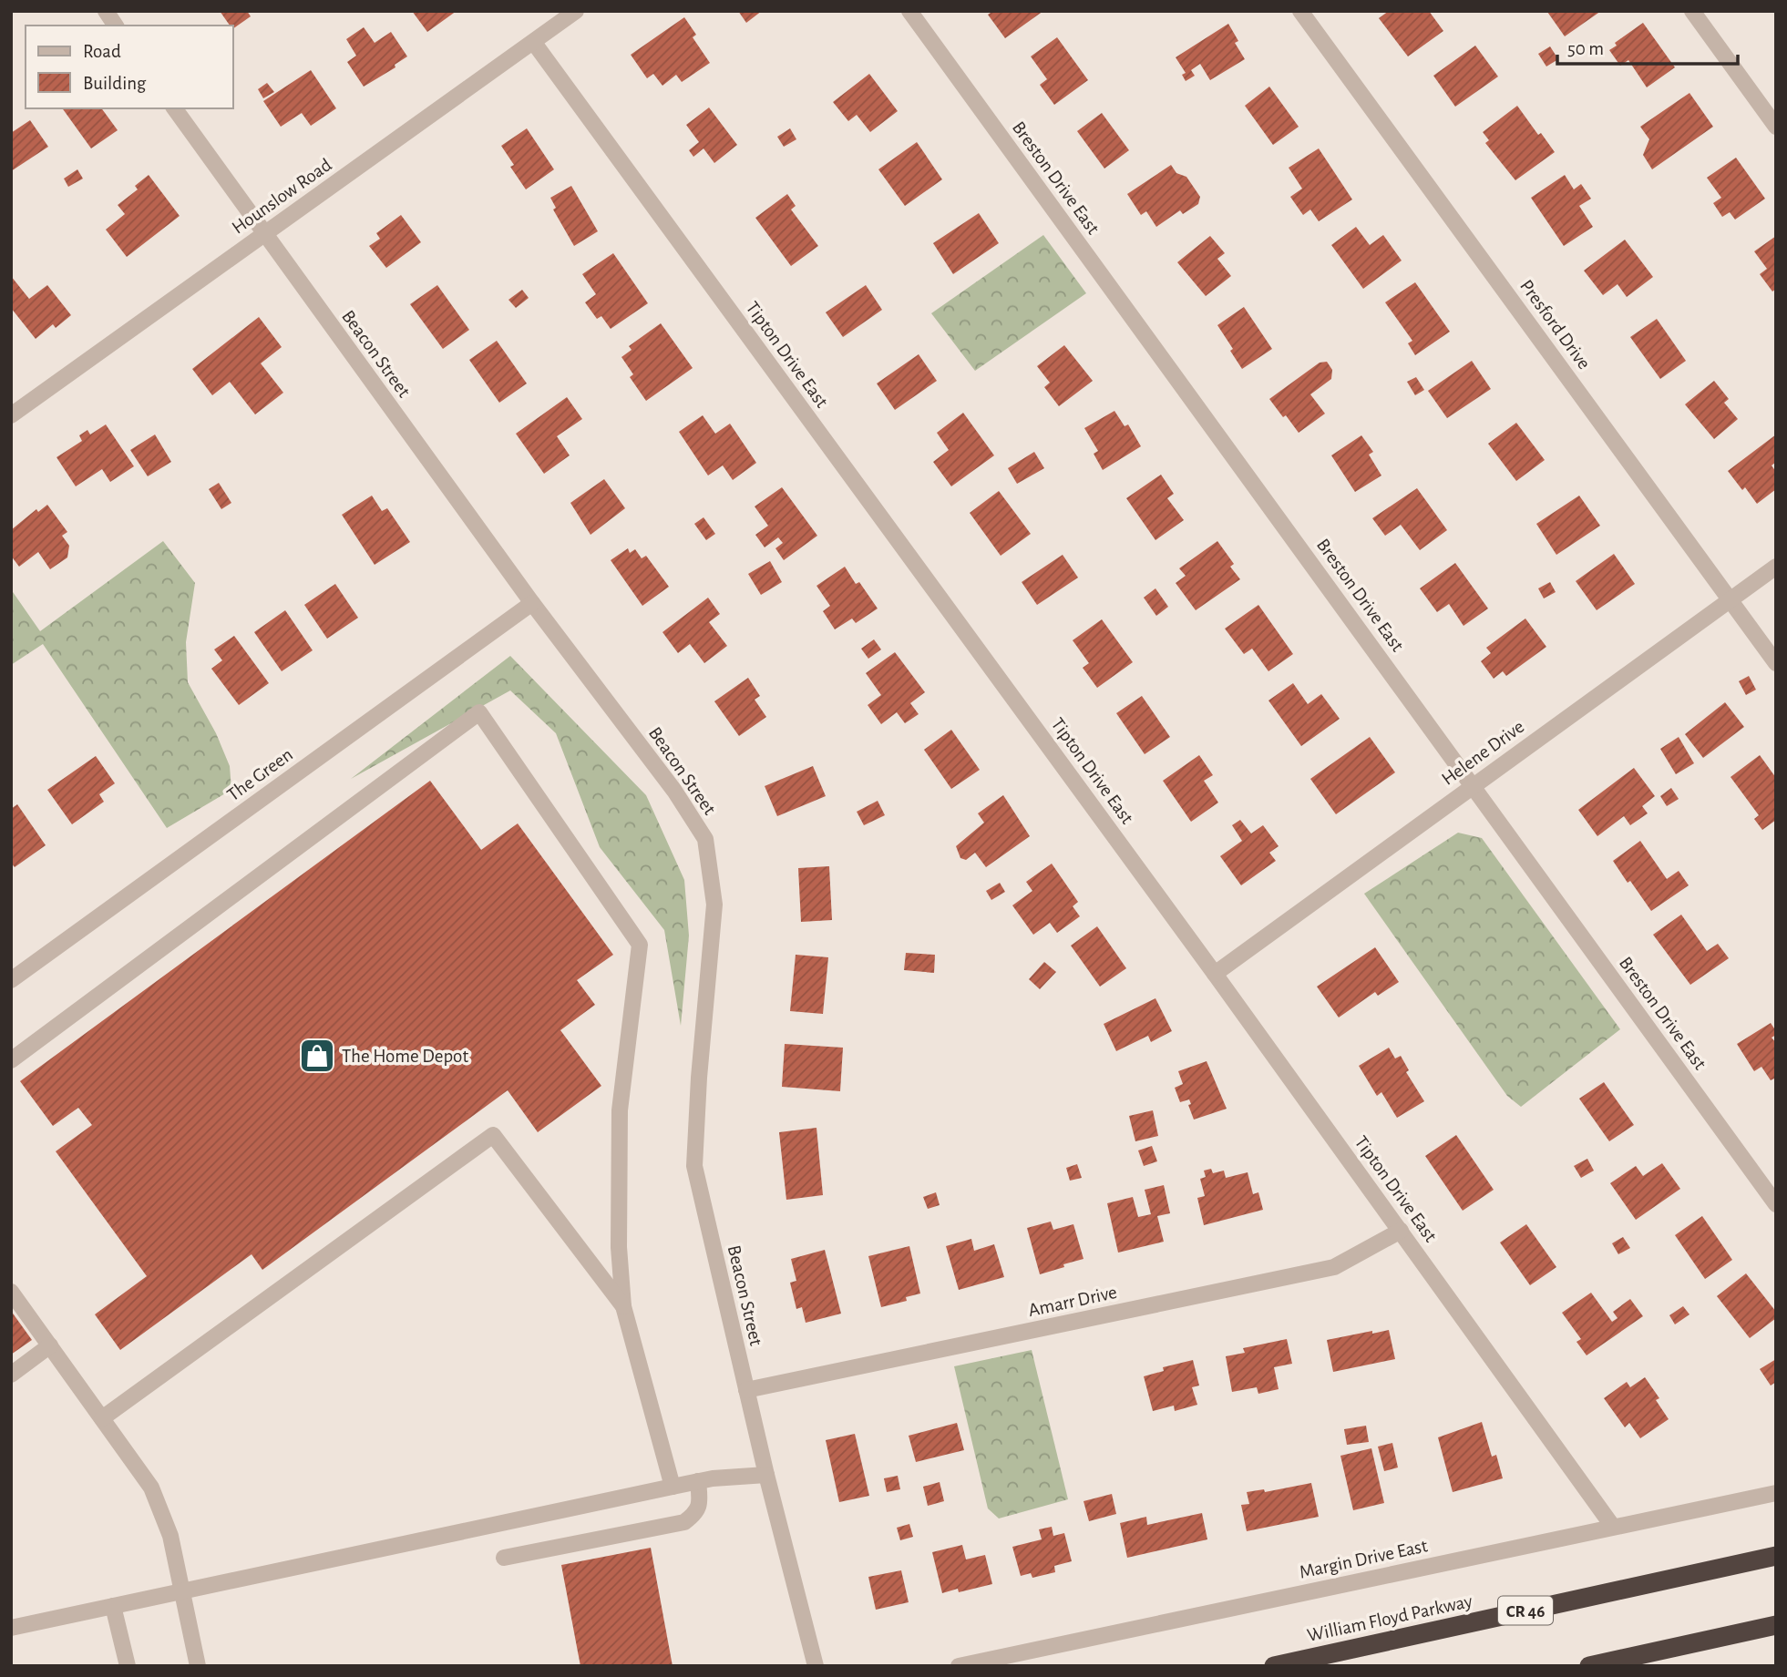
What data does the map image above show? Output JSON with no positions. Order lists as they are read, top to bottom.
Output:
{
  "streets": {
    "highway": ["CR 46", "William Floyd Parkway"],
    "street": [
      "Breston Drive East",
      "Hounslow Road",
      "Presford Drive",
      "Beacon Street",
      "Tipton Drive East",
      "Helene Drive",
      "The Green",
      "Amarr Drive",
      "Margin Drive East"
    ]
  },
  "crossings": [
    ["Breston Drive East", "Helene Drive"],
    ["Hounslow Road", "Beacon Street"],
    ["Hounslow Road", "Tipton Drive East"],
    ["Presford Drive", "Helene Drive"],
    ["Beacon Street", "The Green"],
    ["Beacon Street", "Amarr Drive"],
    ["Tipton Drive East", "Helene Drive"],
    ["Tipton Drive East", "Amarr Drive"],
    ["Tipton Drive East", "Margin Drive East"]
  ],
  "places": {
    "shop": ["The Home Depot"]
  },
  "legend": ["Road", "Building"],
  "scale_bar": "50 m"
}
